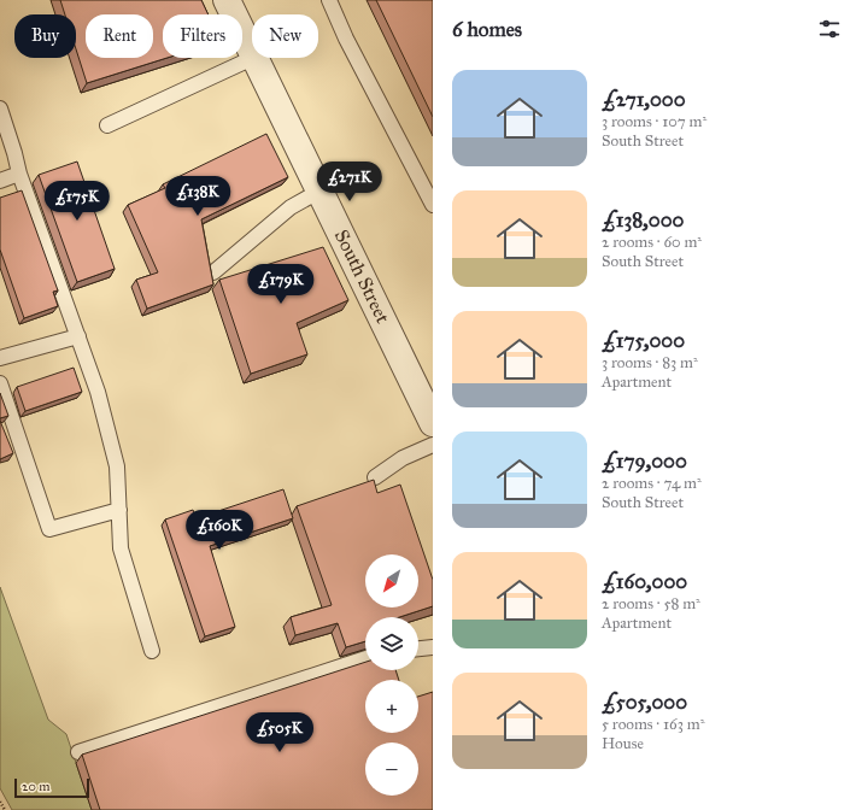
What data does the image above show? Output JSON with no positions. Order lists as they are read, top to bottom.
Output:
{
  "streets": {
    "street": ["South Street"]
  },
  "scale_bar": "20 m",
  "north": "bottom left",
  "page": {
    "heading": "6 homes",
    "chip": [
      "Buy",
      "Rent",
      "Filters",
      "New"
    ],
    "list": [
      {
        "name": "£271,000",
        "note": "3 rooms · 107 m² · South Street"
      },
      {
        "name": "£138,000",
        "note": "2 rooms · 60 m² · South Street"
      },
      {
        "name": "£175,000",
        "note": "3 rooms · 83 m² · Apartment"
      },
      {
        "name": "£179,000",
        "note": "2 rooms · 74 m² · South Street"
      },
      {
        "name": "£160,000",
        "note": "2 rooms · 58 m² · Apartment"
      },
      {
        "name": "£505,000",
        "note": "5 rooms · 163 m² · House"
      }
    ],
    "price": [
      "£271K",
      "£138K",
      "£175K",
      "£179K",
      "£160K",
      "£505K"
    ],
    "map_buttons": ["+", "−"],
    "scale": "20 m"
  }
}
